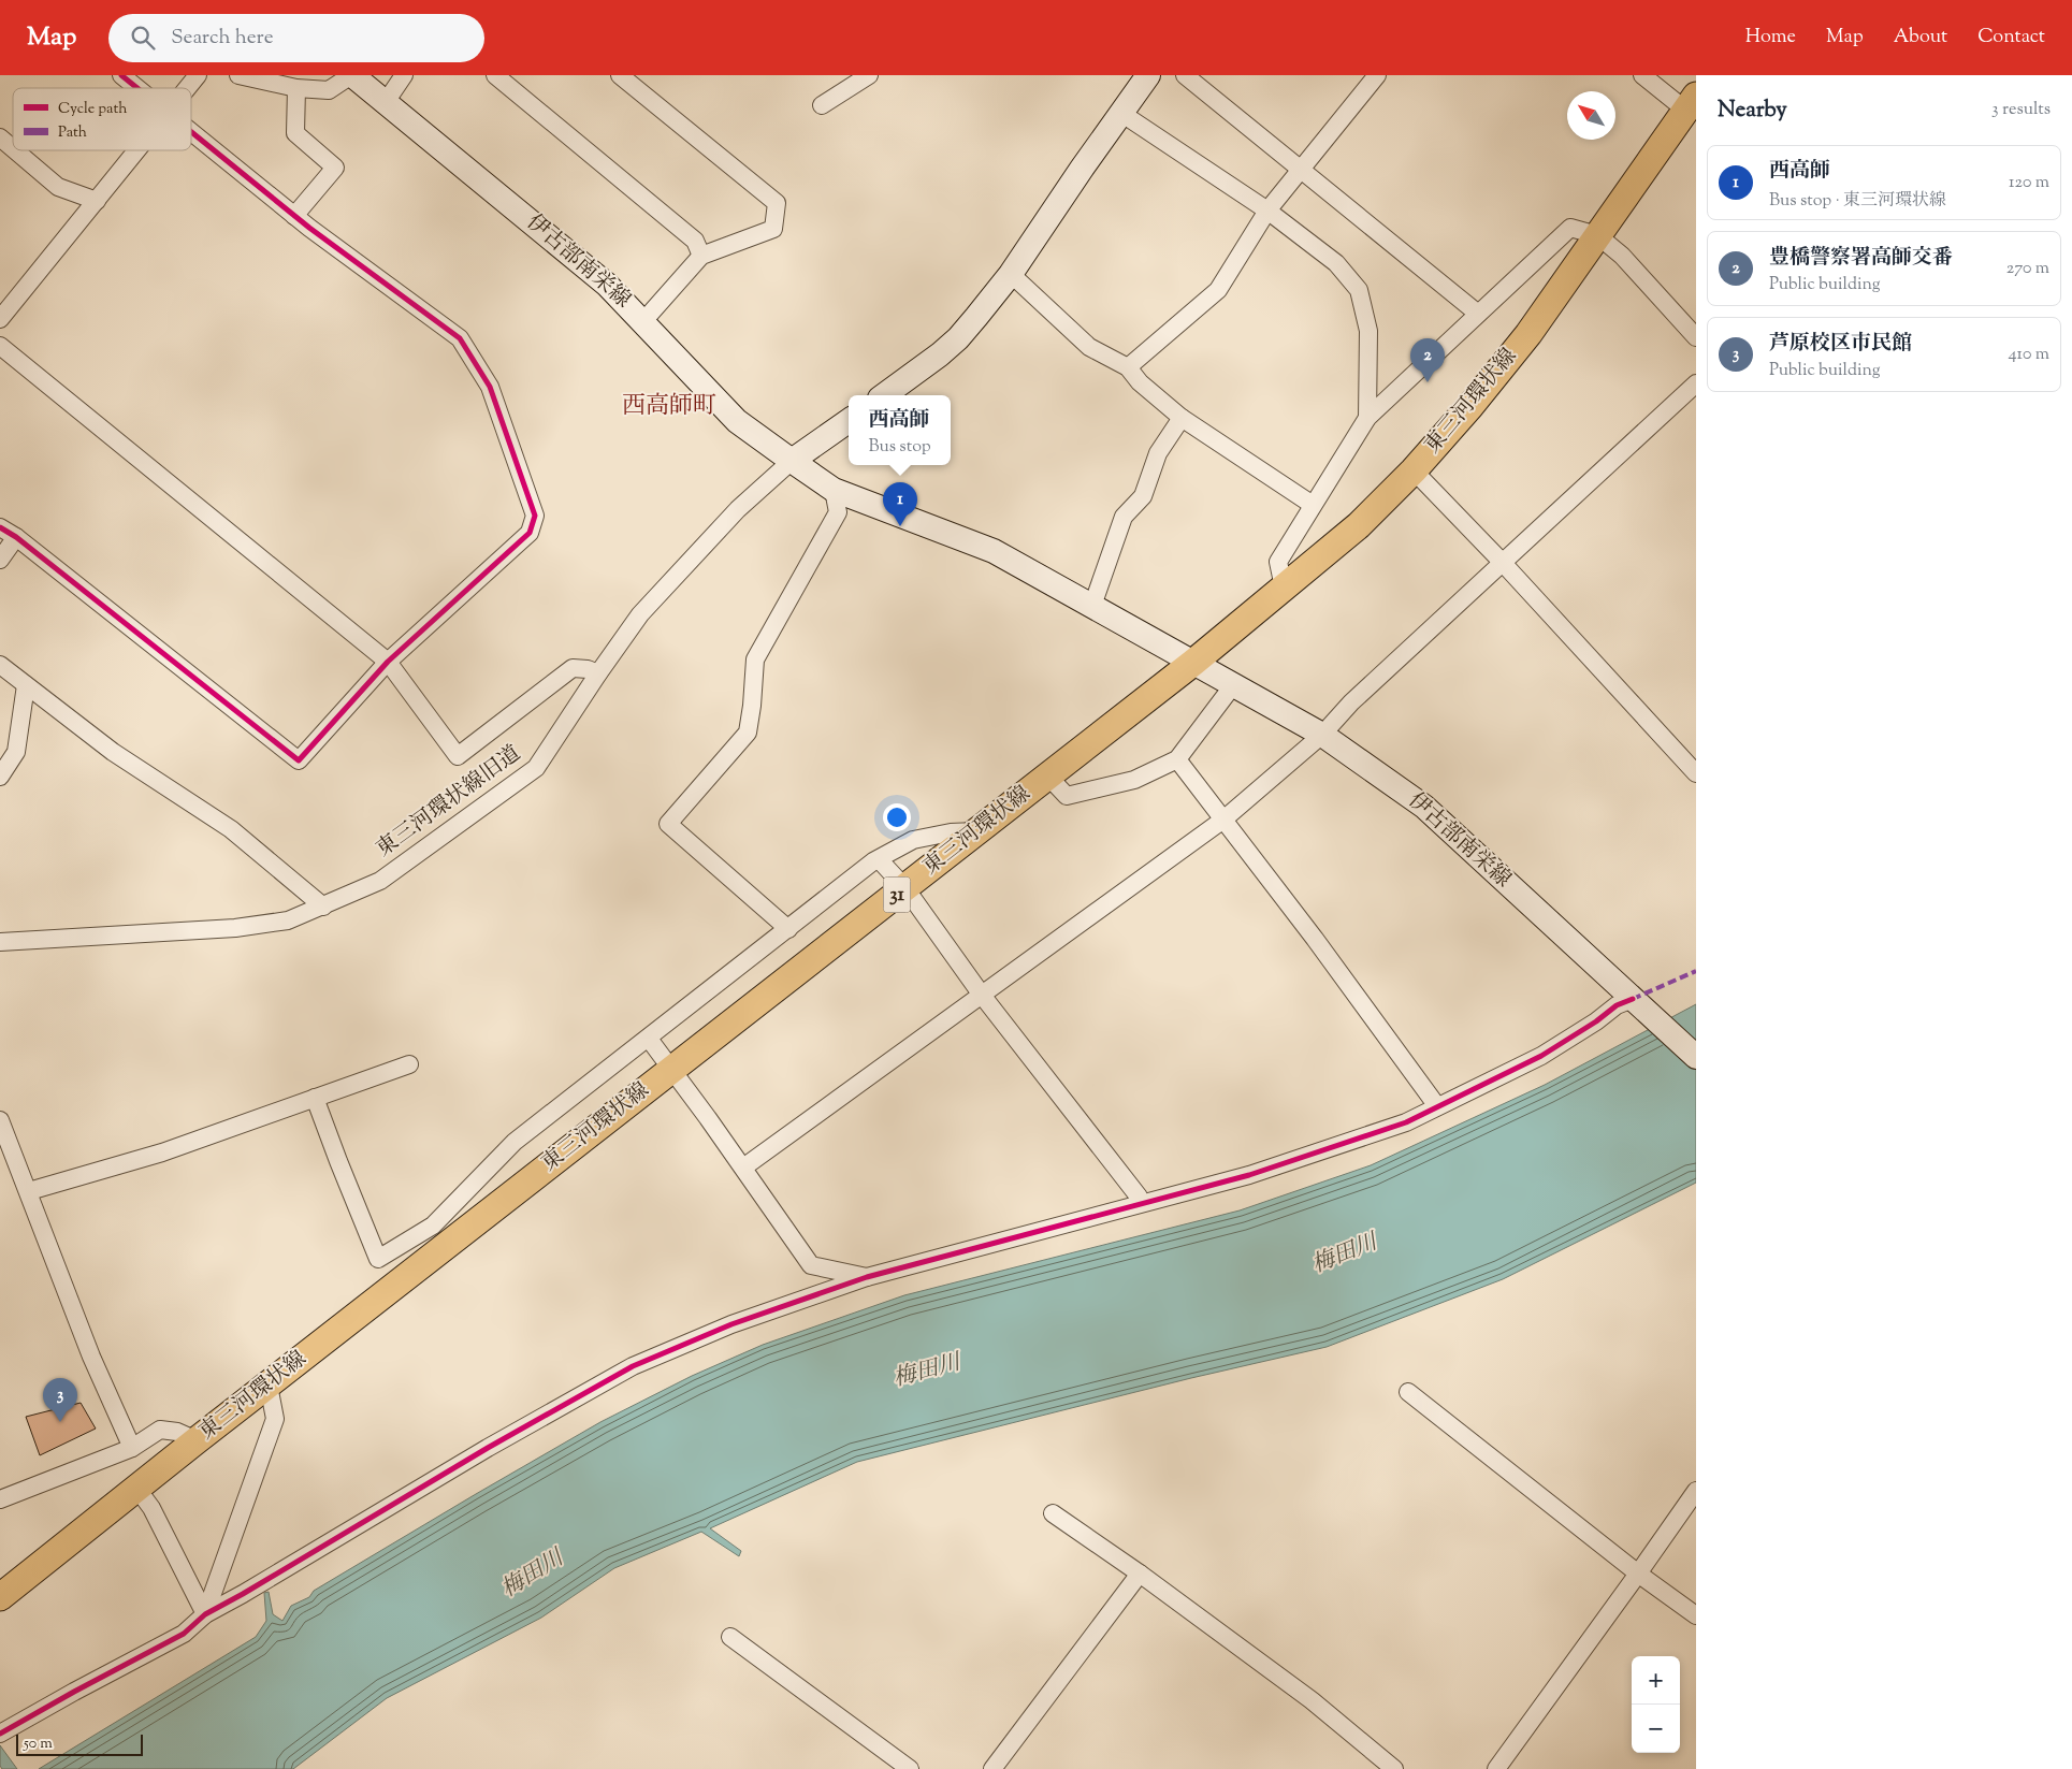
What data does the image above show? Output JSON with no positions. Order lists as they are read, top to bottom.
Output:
{
  "streets": {
    "main road": ["伊古部南栄線", "東三河環状線", "31"],
    "street": ["東三河環状線旧道"]
  },
  "crossings": [
    ["伊古部南栄線", "東三河環状線"],
    ["伊古部南栄線", "東三河環状線旧道"]
  ],
  "districts": ["西高師町"],
  "water": ["梅田川"],
  "legend": ["Cycle path", "Path"],
  "scale_bar": "50 m",
  "north": "top left",
  "page": {
    "header": "Map",
    "search": "Search here",
    "nav": [
      "Home",
      "Map",
      "About",
      "Contact"
    ],
    "heading": ["Nearby", "3 results"],
    "list": [
      {
        "mark": "1",
        "name": "西高師",
        "note": "Bus stop · 東三河環状線",
        "value": "120 m"
      },
      {
        "mark": "2",
        "name": "豊橋警察署高師交番",
        "note": "Public building",
        "value": "270 m"
      },
      {
        "mark": "3",
        "name": "芦原校区市民館",
        "note": "Public building",
        "value": "410 m"
      }
    ],
    "pins": ["2", "1", "3"],
    "popup": ["西高師", "Bus stop"],
    "map_buttons": ["+", "−"],
    "scale": "50 m"
  }
}
